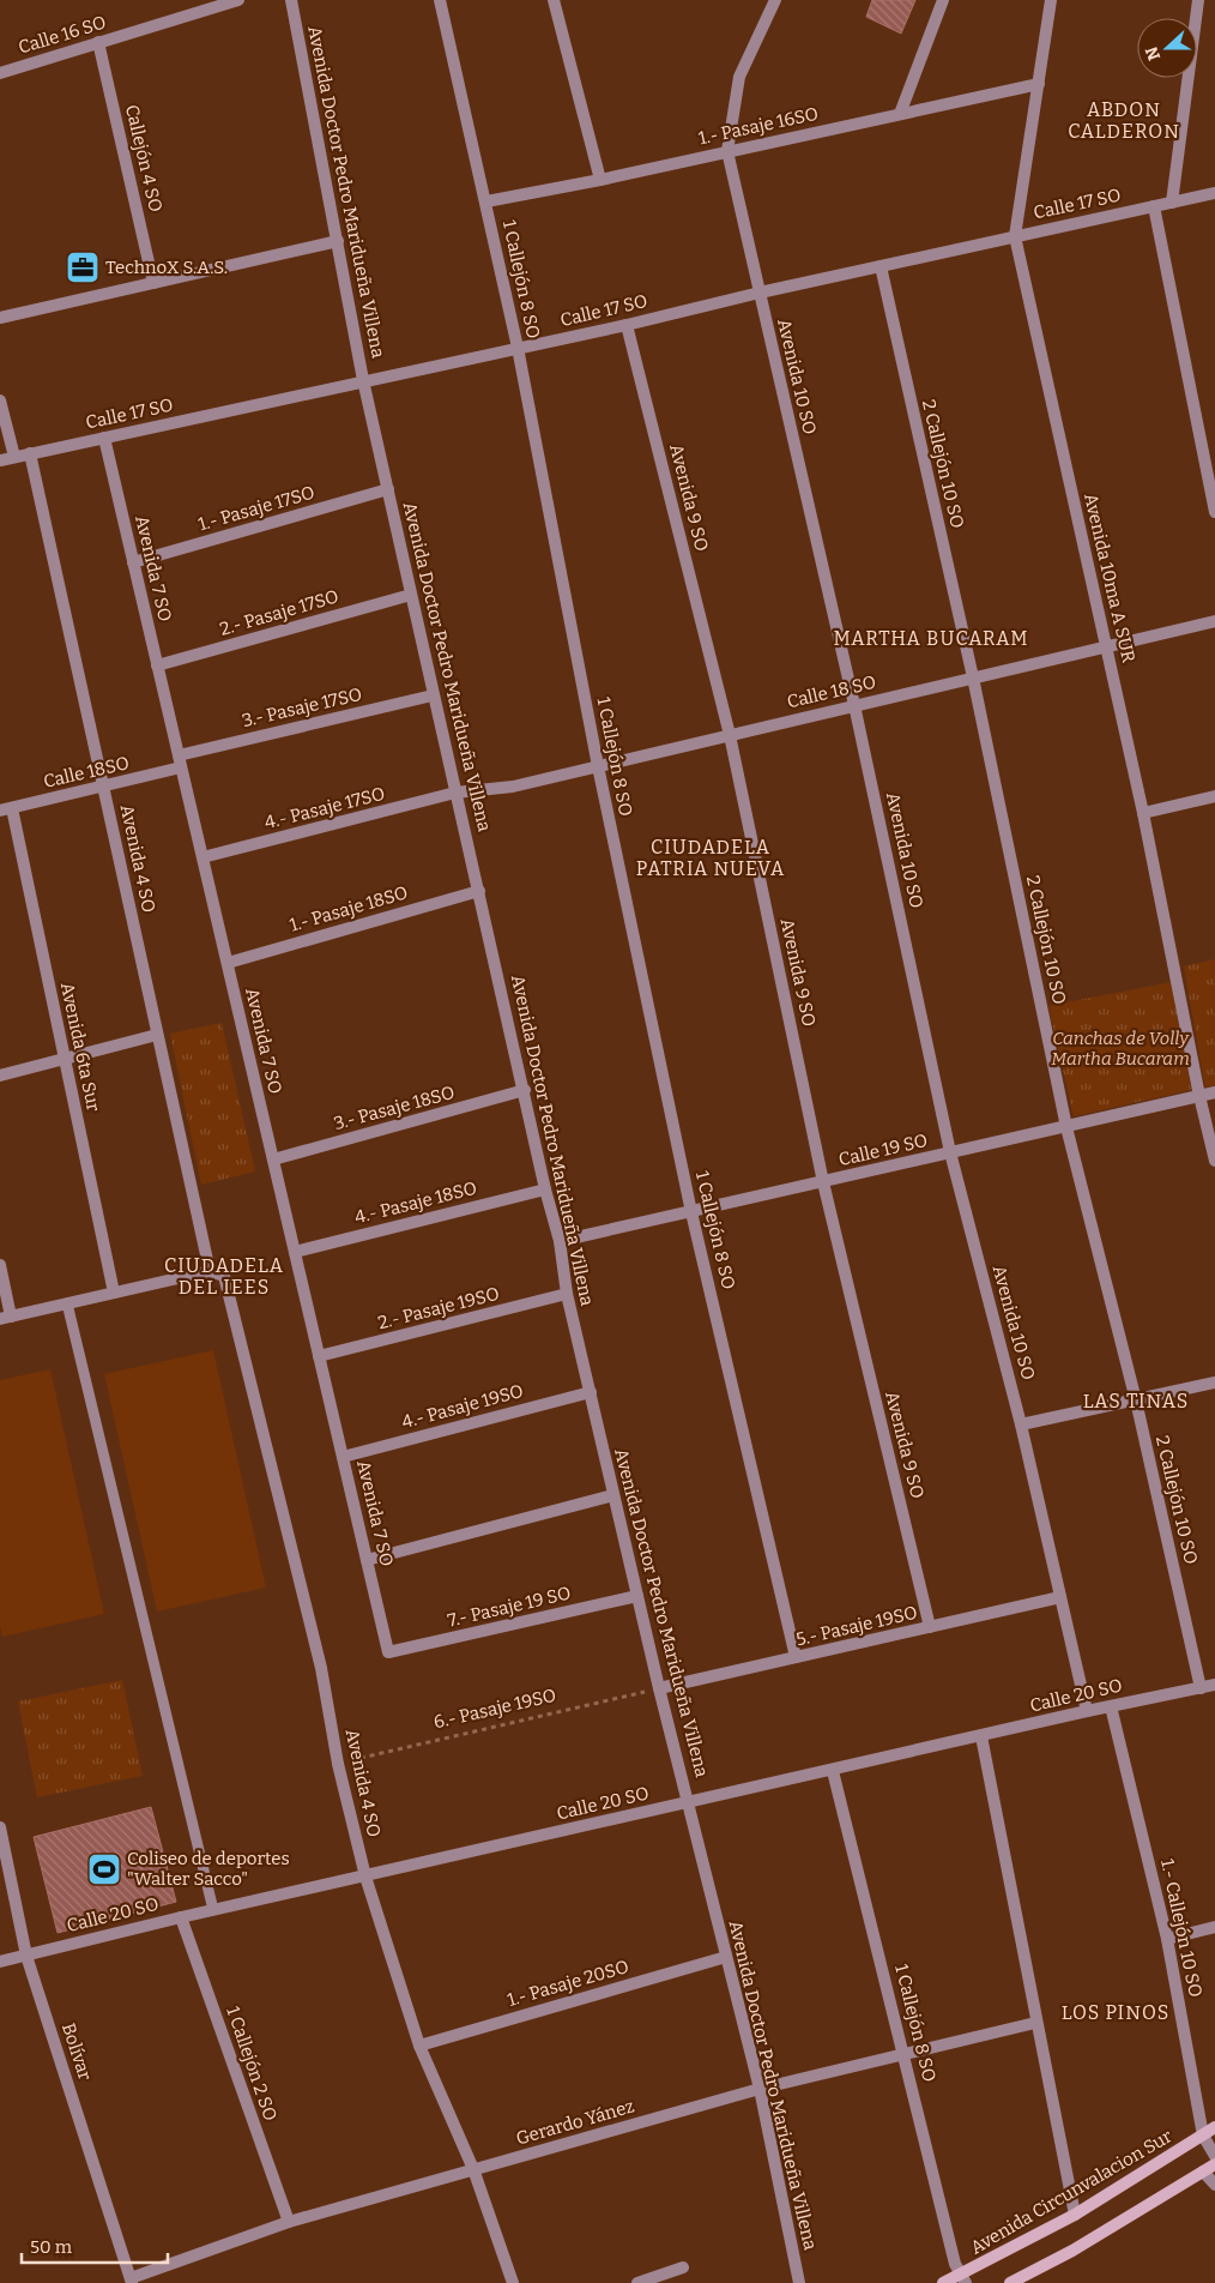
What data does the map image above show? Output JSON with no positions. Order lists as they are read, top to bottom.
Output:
{
  "streets": {
    "main road": ["Avenida Circunvalacion Sur"],
    "street": [
      "Calle 16 SO",
      "1.- Pasaje 16SO",
      "Callejón 4 SO",
      "Avenida Doctor Pedro Maridueña Villena",
      "Calle 17 SO",
      "1 Callejón 8 SO",
      "Avenida 10 SO",
      "2 Callejón 10 SO",
      "Avenida 9 SO",
      "1.- Pasaje 17SO",
      "Avenida 7 SO",
      "Avenida 10ma A SUR",
      "2.- Pasaje 17SO",
      "Calle 18 SO",
      "3.- Pasaje 17SO",
      "Calle 18SO",
      "4.- Pasaje 17SO",
      "Avenida 4 SO",
      "1.- Pasaje 18SO",
      "Avenida 6ta Sur",
      "3.- Pasaje 18SO",
      "Calle 19 SO",
      "4.- Pasaje 18SO",
      "2.- Pasaje 19SO",
      "4.- Pasaje 19SO",
      "7.- Pasaje 19 SO",
      "5.- Pasaje 19SO",
      "Calle 20 SO",
      "1.- Callejón 10 SO",
      "1.- Pasaje 20SO",
      "Bolívar",
      "1 Callejón 2 SO",
      "Gerardo Yánez"
    ],
    "path": ["6.- Pasaje 19SO"]
  },
  "crossings": [
    ["Calle 16 SO", "Callejón 4 SO"],
    ["1.- Pasaje 16SO", "1 Callejón 8 SO"],
    ["1.- Pasaje 16SO", "Avenida 10 SO"],
    ["1.- Pasaje 16SO", "Avenida 10ma A SUR"],
    ["Avenida Doctor Pedro Maridueña Villena", "Calle 17 SO"],
    ["Avenida Doctor Pedro Maridueña Villena", "1.- Pasaje 17SO"],
    ["Avenida Doctor Pedro Maridueña Villena", "2.- Pasaje 17SO"],
    ["Avenida Doctor Pedro Maridueña Villena", "Calle 18 SO"],
    ["Avenida Doctor Pedro Maridueña Villena", "3.- Pasaje 17SO"],
    ["Avenida Doctor Pedro Maridueña Villena", "4.- Pasaje 17SO"],
    ["Avenida Doctor Pedro Maridueña Villena", "1.- Pasaje 18SO"],
    ["Avenida Doctor Pedro Maridueña Villena", "3.- Pasaje 18SO"],
    ["Avenida Doctor Pedro Maridueña Villena", "Calle 19 SO"],
    ["Avenida Doctor Pedro Maridueña Villena", "4.- Pasaje 18SO"],
    ["Avenida Doctor Pedro Maridueña Villena", "2.- Pasaje 19SO"],
    ["Avenida Doctor Pedro Maridueña Villena", "4.- Pasaje 19SO"],
    ["Avenida Doctor Pedro Maridueña Villena", "7.- Pasaje 19 SO"],
    ["Avenida Doctor Pedro Maridueña Villena", "5.- Pasaje 19SO"],
    ["Avenida Doctor Pedro Maridueña Villena", "Calle 20 SO"],
    ["Avenida Doctor Pedro Maridueña Villena", "6.- Pasaje 19SO"],
    ["Avenida Doctor Pedro Maridueña Villena", "1.- Pasaje 20SO"],
    ["Avenida Doctor Pedro Maridueña Villena", "Gerardo Yánez"],
    ["Calle 17 SO", "1 Callejón 8 SO"],
    ["Calle 17 SO", "Avenida 10 SO"],
    ["Calle 17 SO", "2 Callejón 10 SO"],
    ["Calle 17 SO", "Avenida 9 SO"],
    ["Calle 17 SO", "Avenida 7 SO"],
    ["Calle 17 SO", "Avenida 10ma A SUR"],
    ["Calle 17 SO", "Avenida 4 SO"],
    ["1 Callejón 8 SO", "Calle 18 SO"],
    ["1 Callejón 8 SO", "Calle 19 SO"],
    ["1 Callejón 8 SO", "5.- Pasaje 19SO"],
    ["1 Callejón 8 SO", "Calle 20 SO"],
    ["1 Callejón 8 SO", "Gerardo Yánez"],
    ["1 Callejón 8 SO", "Avenida Circunvalacion Sur"],
    ["Avenida 10 SO", "Calle 18 SO"],
    ["Avenida 10 SO", "Calle 19 SO"],
    ["Avenida 10 SO", "5.- Pasaje 19SO"],
    ["Avenida 10 SO", "Calle 20 SO"],
    ["2 Callejón 10 SO", "Calle 18 SO"],
    ["2 Callejón 10 SO", "Calle 19 SO"],
    ["2 Callejón 10 SO", "Calle 20 SO"],
    ["Avenida 9 SO", "Calle 18 SO"],
    ["Avenida 9 SO", "Calle 19 SO"],
    ["Avenida 9 SO", "5.- Pasaje 19SO"],
    ["1.- Pasaje 17SO", "Avenida 7 SO"],
    ["Avenida 7 SO", "2.- Pasaje 17SO"],
    ["Avenida 7 SO", "3.- Pasaje 17SO"],
    ["Avenida 7 SO", "Calle 18SO"],
    ["Avenida 7 SO", "4.- Pasaje 17SO"],
    ["Avenida 7 SO", "1.- Pasaje 18SO"],
    ["Avenida 7 SO", "3.- Pasaje 18SO"],
    ["Avenida 7 SO", "4.- Pasaje 18SO"],
    ["Avenida 7 SO", "2.- Pasaje 19SO"],
    ["Avenida 7 SO", "4.- Pasaje 19SO"],
    ["Avenida 7 SO", "7.- Pasaje 19 SO"],
    ["Avenida 10ma A SUR", "Calle 18 SO"],
    ["Avenida 10ma A SUR", "Calle 19 SO"],
    ["Calle 18 SO", "4.- Pasaje 17SO"],
    ["3.- Pasaje 17SO", "Calle 18SO"],
    ["Calle 18SO", "Avenida 4 SO"],
    ["Calle 18SO", "Avenida 6ta Sur"],
    ["Avenida 4 SO", "Calle 20 SO"],
    ["Avenida 4 SO", "6.- Pasaje 19SO"],
    ["Avenida 4 SO", "1.- Pasaje 20SO"],
    ["Avenida 4 SO", "Gerardo Yánez"],
    ["5.- Pasaje 19SO", "6.- Pasaje 19SO"],
    ["Calle 20 SO", "1.- Callejón 10 SO"],
    ["Calle 20 SO", "Bolívar"],
    ["Calle 20 SO", "1 Callejón 2 SO"],
    ["1.- Callejón 10 SO", "Avenida Circunvalacion Sur"],
    ["Bolívar", "Gerardo Yánez"],
    ["1 Callejón 2 SO", "Gerardo Yánez"]
  ],
  "districts": [
    "ABDON CALDERON",
    "MARTHA BUCARAM",
    "CIUDADELA PATRIA NUEVA",
    "CIUDADELA DEL IEES",
    "LAS TINAS",
    "LOS PINOS"
  ],
  "parks": ["Canchas de Volly Martha Bucaram"],
  "places": {
    "office": ["TechnoX S.A.S."],
    "sports": ["Coliseo de deportes \"Walter Sacco\""]
  },
  "scale_bar": "50 m",
  "north": "left"
}
